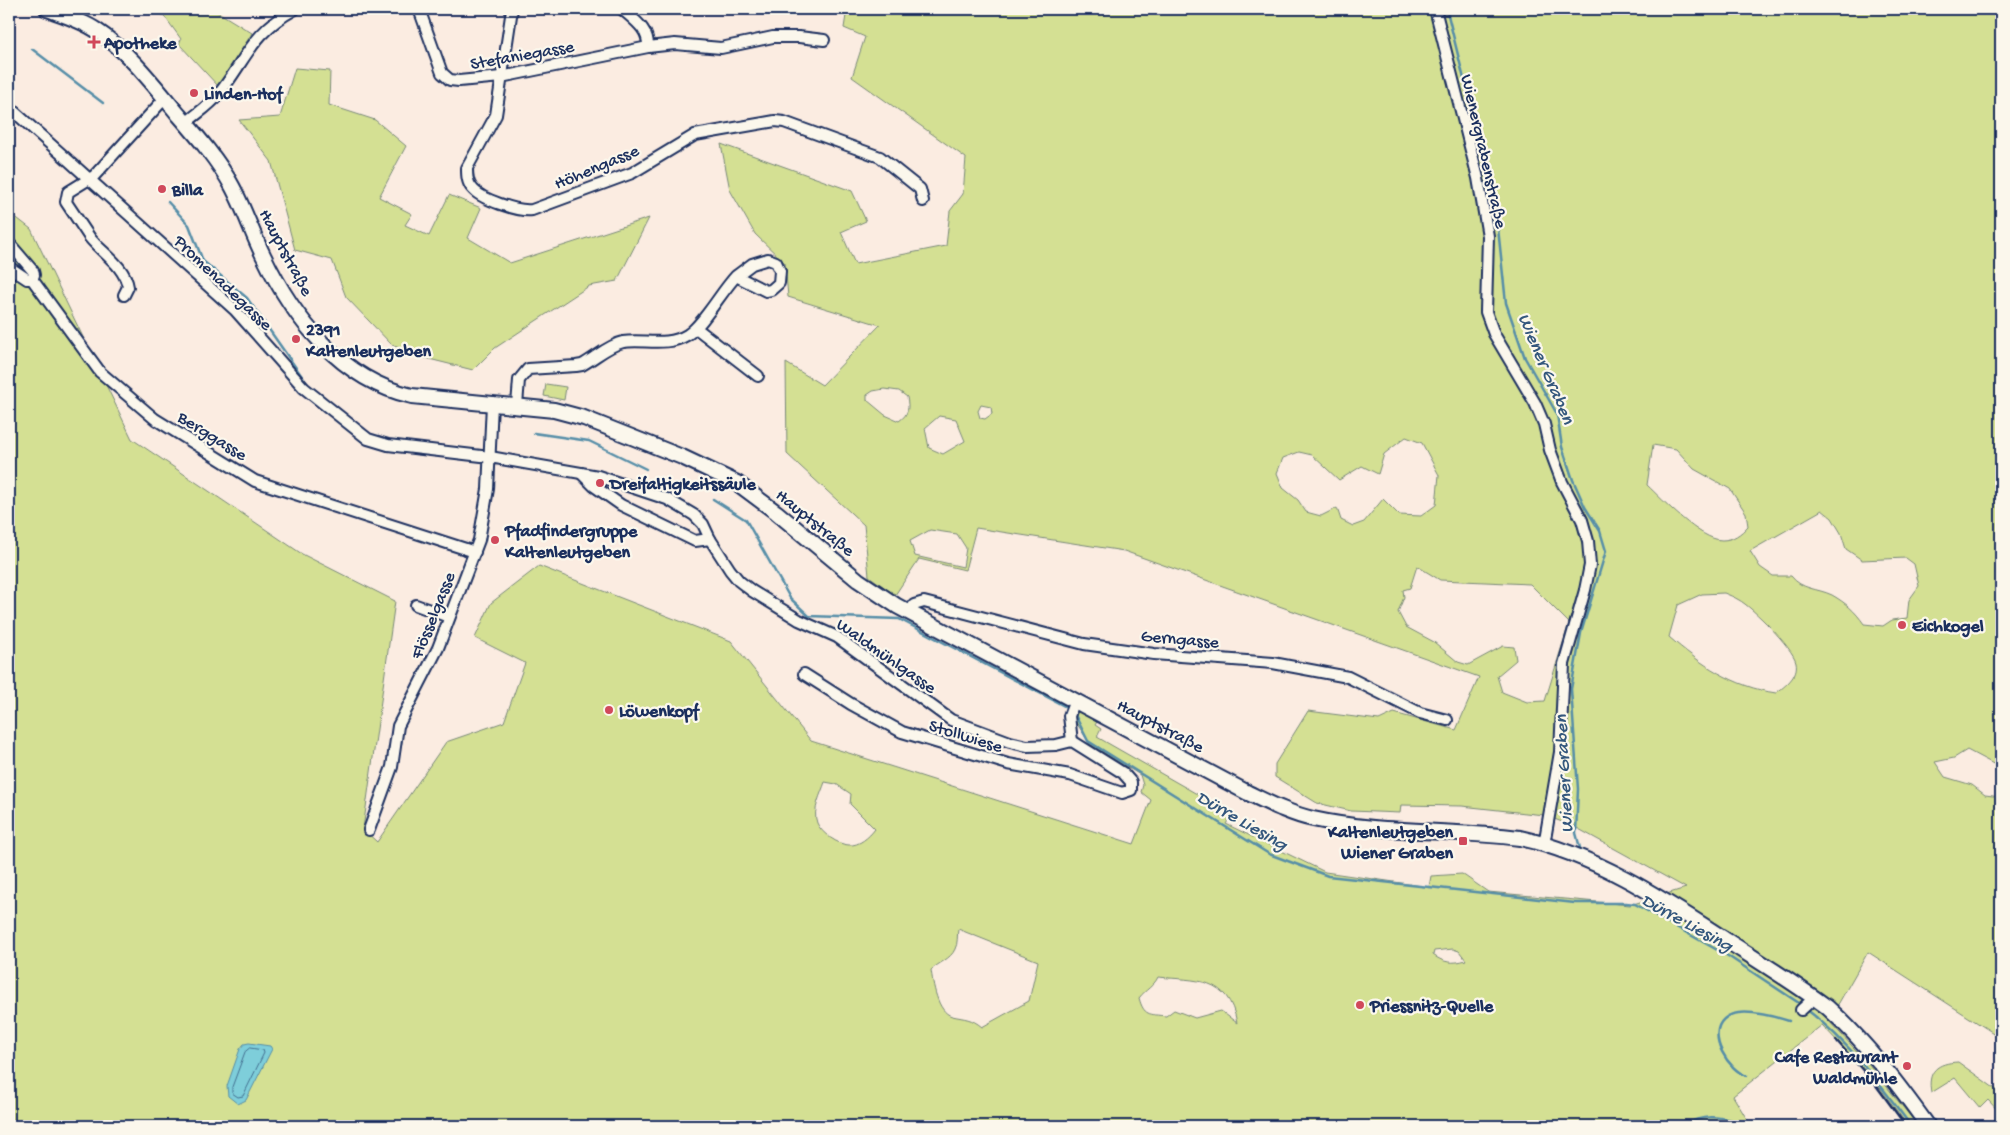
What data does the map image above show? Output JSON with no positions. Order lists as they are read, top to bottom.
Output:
{
  "streets": {
    "main road": ["Hauptstraße"],
    "street": [
      "Stefaniegasse",
      "Wienergrabenstraße",
      "Höhengasse",
      "Promenadegasse",
      "Berggasse",
      "Flösselgasse",
      "Gerngasse",
      "Waldmühlgasse",
      "Stollwiese"
    ]
  },
  "crossings": [
    ["Stefaniegasse", "Höhengasse"],
    ["Wienergrabenstraße", "Hauptstraße"],
    ["Hauptstraße", "Flösselgasse"],
    ["Hauptstraße", "Gerngasse"],
    ["Promenadegasse", "Flösselgasse"],
    ["Promenadegasse", "Waldmühlgasse"],
    ["Berggasse", "Flösselgasse"],
    ["Waldmühlgasse", "Stollwiese"]
  ],
  "water": ["Wiener Graben", "Dürre Liesing"],
  "places": {
    "health": ["Apotheke"],
    "other": [
      "Linden-Hof",
      "Billa",
      "2391 Kaltenleutgeben",
      "Dreifaltigkeitssäule",
      "Pfadfindergruppe Kaltenleutgeben",
      "Eichkogel",
      "Löwenkopf",
      "Priessnitz-Quelle",
      "Cafe Restaurant Waldmühle"
    ],
    "transit": ["Kaltenleutgeben Wiener Graben"]
  }
}
